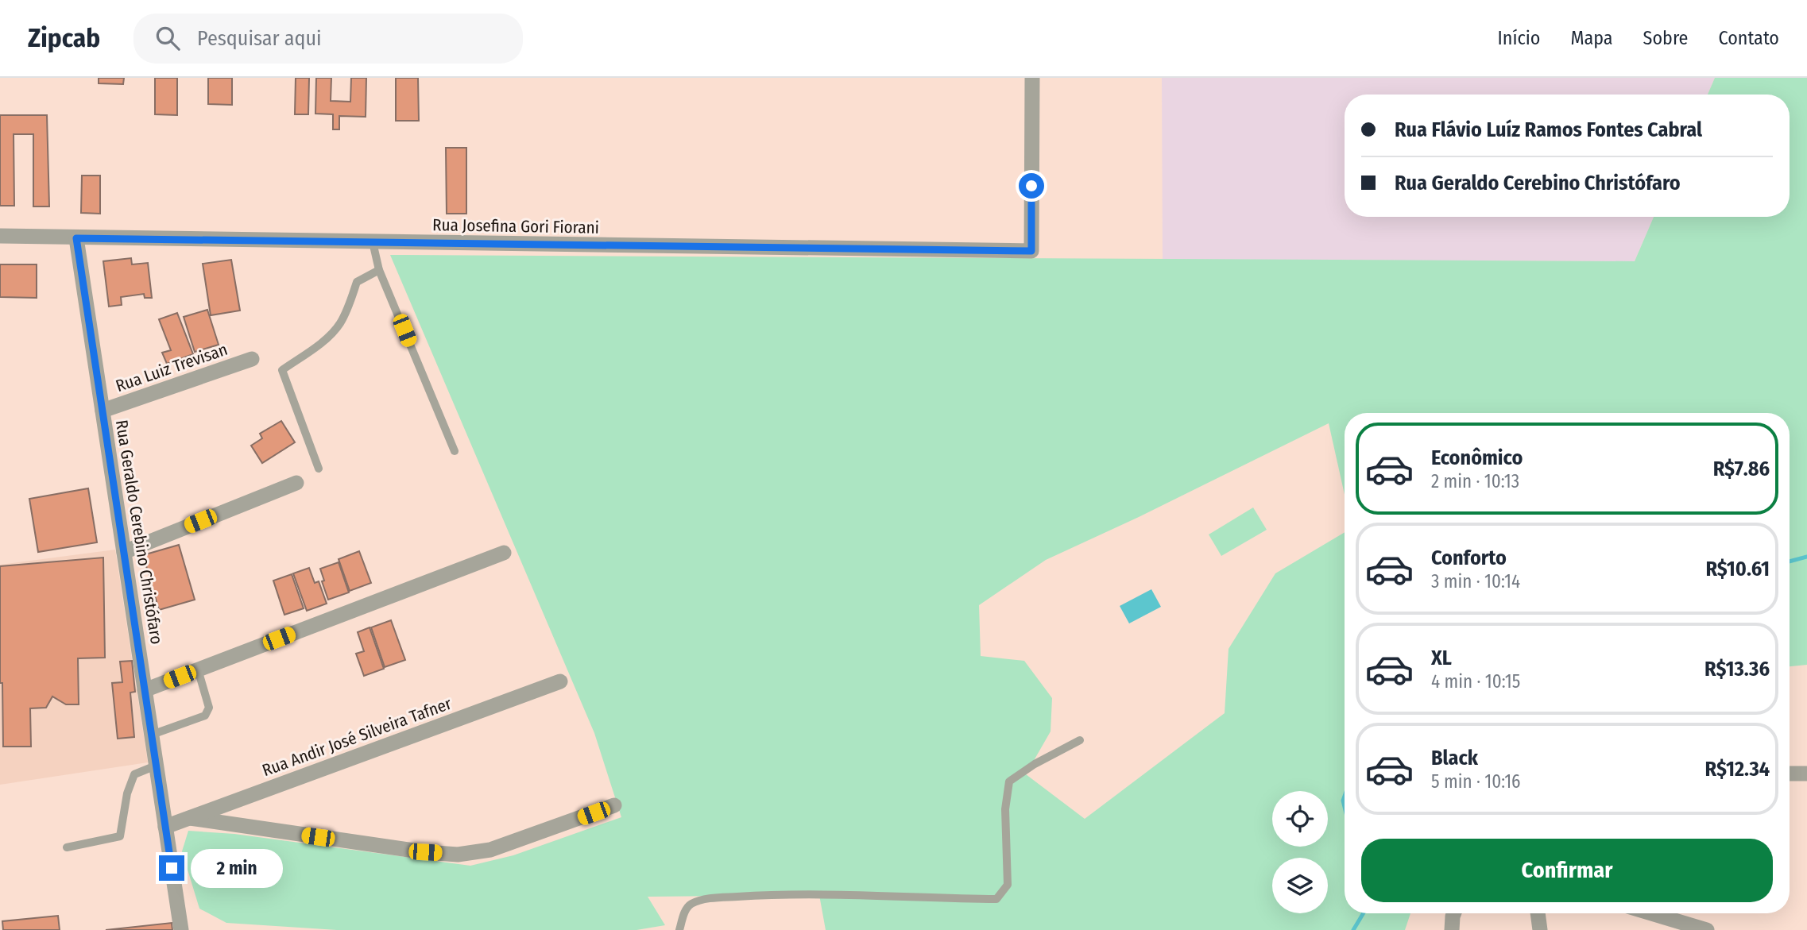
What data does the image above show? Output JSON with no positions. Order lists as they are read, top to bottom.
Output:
{
  "streets": {
    "street": [
      "Rua Josefina Gori Fiorani",
      "Rua Luiz Trevisan",
      "Rua Geraldo Cerebino Christófaro",
      "Rua Andir José Silveira Tafner"
    ]
  },
  "crossings": [
    ["Rua Josefina Gori Fiorani", "Rua Geraldo Cerebino Christófaro"],
    ["Rua Luiz Trevisan", "Rua Geraldo Cerebino Christófaro"],
    ["Rua Geraldo Cerebino Christófaro", "Rua Andir José Silveira Tafner"]
  ],
  "page": {
    "header": "Zipcab",
    "search": "Pesquisar aqui",
    "nav": [
      "Início",
      "Mapa",
      "Sobre",
      "Contato"
    ],
    "banner": ["Rua Flávio Luíz Ramos Fontes Cabral", "Rua Geraldo Cerebino Christófaro"],
    "list": [
      {
        "name": "Econômico",
        "note": "2 min · 10:13",
        "value": "R$7.86"
      },
      {
        "name": "Conforto",
        "note": "3 min · 10:14",
        "value": "R$10.61"
      },
      {
        "name": "XL",
        "note": "4 min · 10:15",
        "value": "R$13.36"
      },
      {
        "name": "Black",
        "note": "5 min · 10:16",
        "value": "R$12.34"
      }
    ],
    "buttons": "Confirmar",
    "bubble": "2 min"
  }
}
